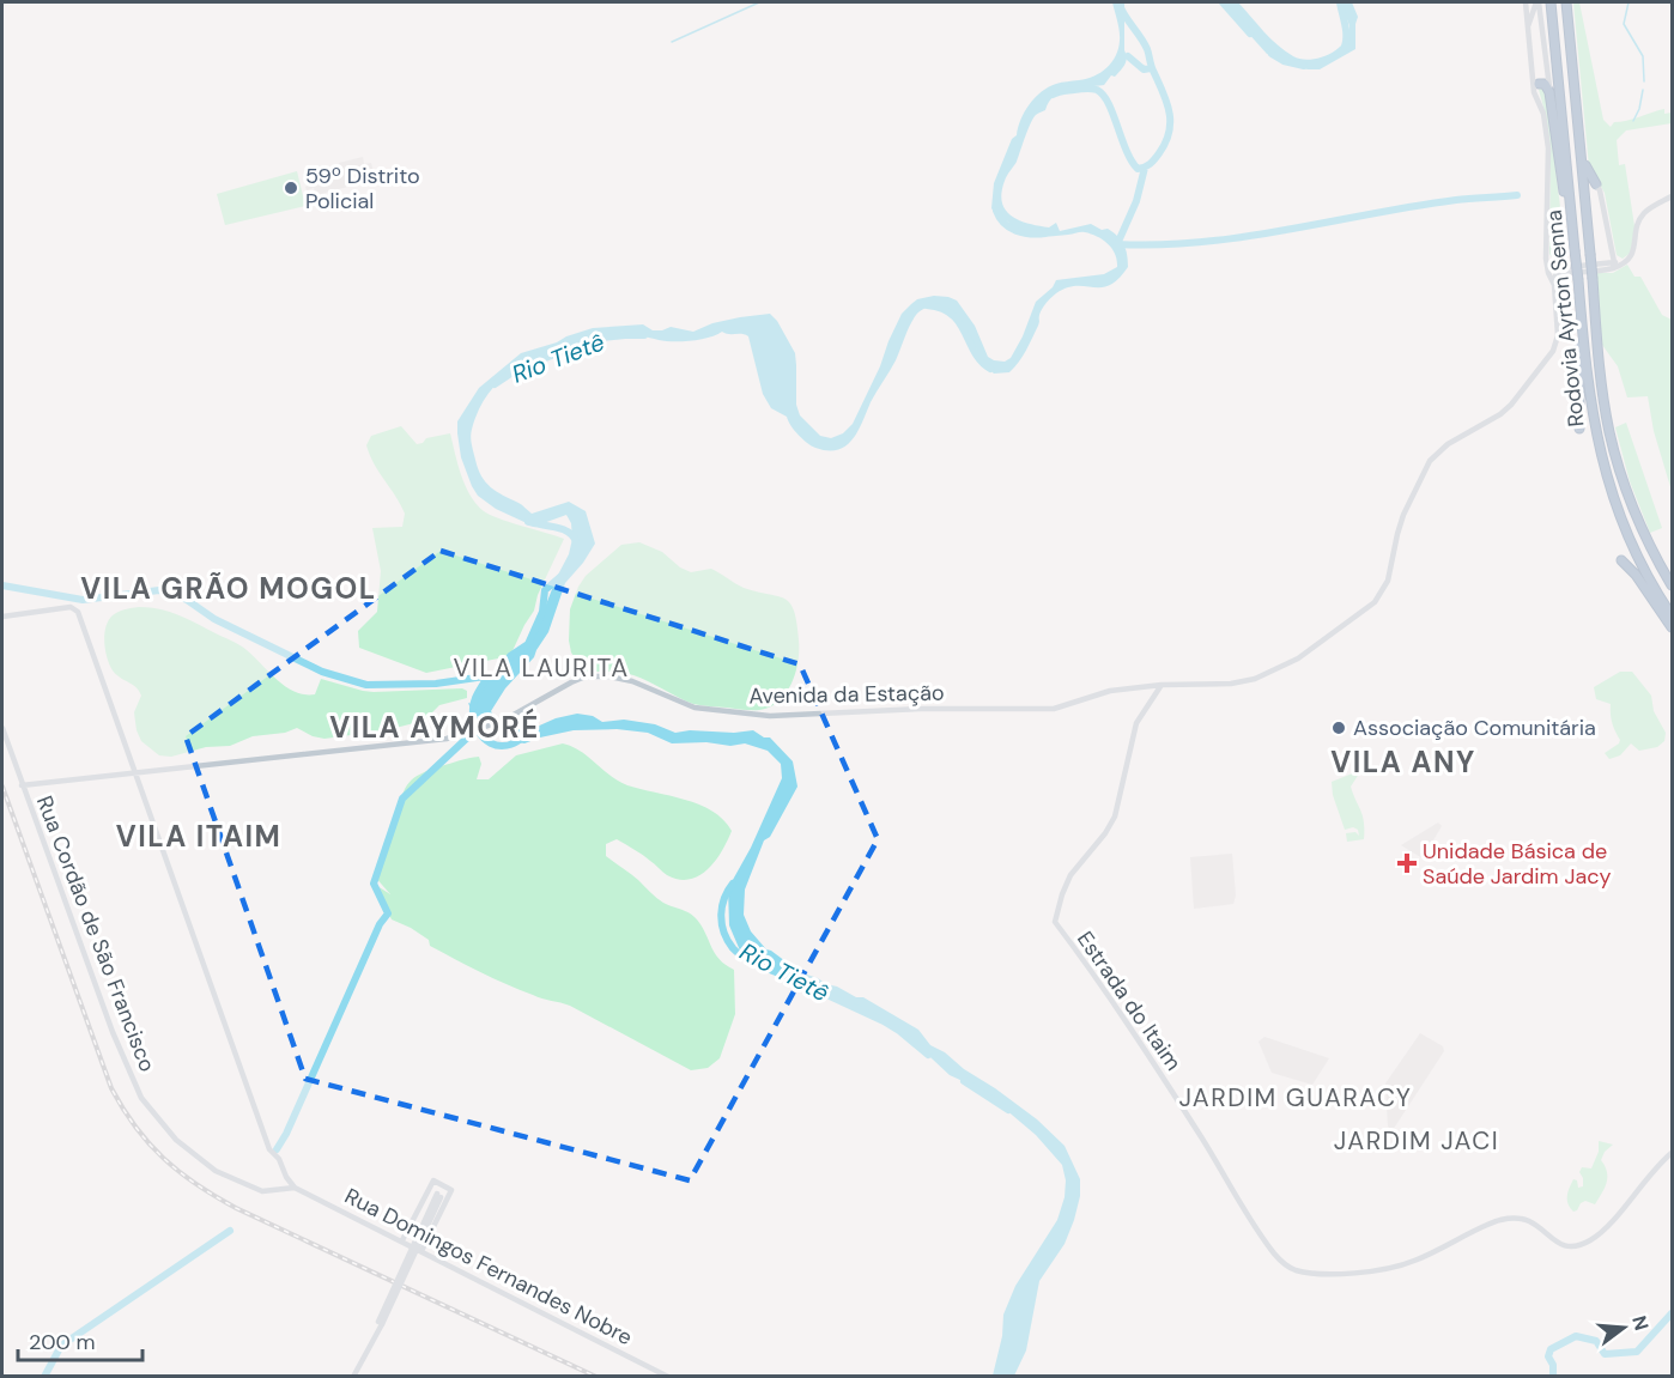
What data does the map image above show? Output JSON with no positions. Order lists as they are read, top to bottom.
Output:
{
  "streets": {
    "highway": ["Rodovia Ayrton Senna"],
    "street": [
      "Avenida da Estação",
      "Rua Cordão de São Francisco",
      "Estrada do Itaim",
      "Rua Domingos Fernandes Nobre"
    ]
  },
  "crossings": [
    ["Avenida da Estação", "Rua Cordão de São Francisco"],
    ["Avenida da Estação", "Estrada do Itaim"],
    ["Avenida da Estação", "Rua Domingos Fernandes Nobre"]
  ],
  "districts": [
    "VILA GRÃO MOGOL",
    "VILA LAURITA",
    "VILA AYMORÉ",
    "VILA ANY",
    "VILA ITAIM",
    "JARDIM GUARACY",
    "JARDIM JACI"
  ],
  "water": ["Rio Tietê"],
  "places": {
    "other": ["59º Distrito Policial", "Associação Comunitária"],
    "health": ["Unidade Básica de Saúde Jardim Jacy"]
  },
  "scale_bar": "200 m",
  "north": "right"
}
